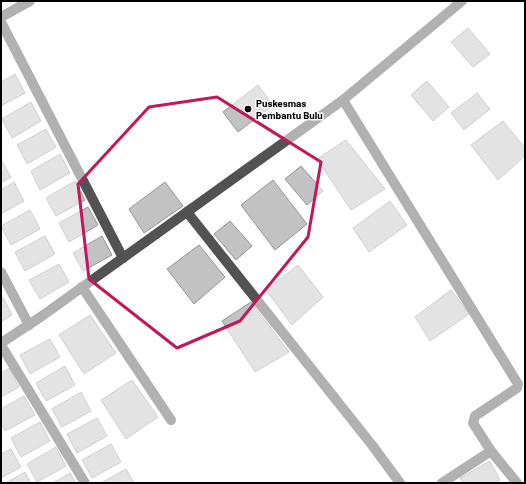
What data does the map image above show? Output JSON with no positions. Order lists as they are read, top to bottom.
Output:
{
  "places": ["Puskesmas Pembantu Bulu"]
}
